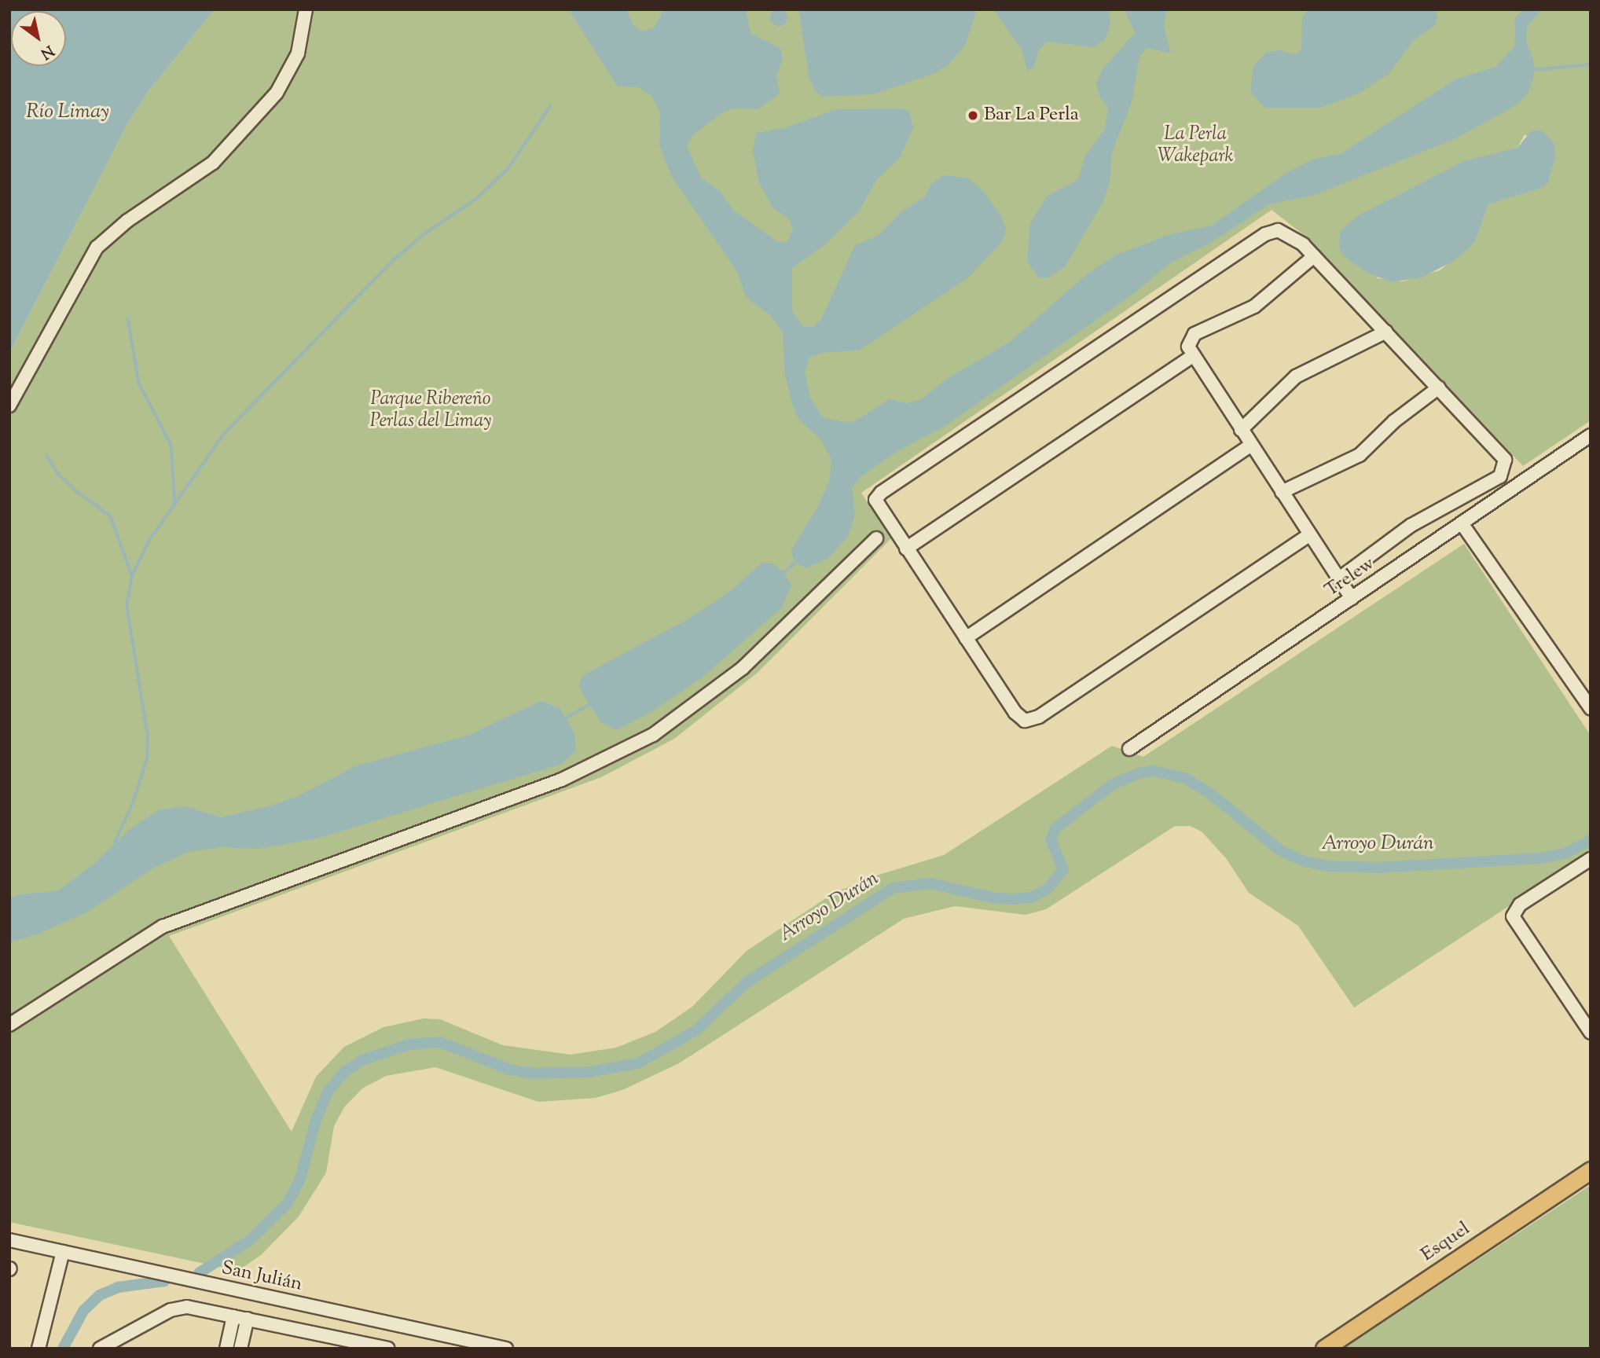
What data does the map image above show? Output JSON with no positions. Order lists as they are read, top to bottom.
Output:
{
  "streets": {
    "main road": ["Esquel"],
    "street": ["Trelew", "San Julián"]
  },
  "water": ["Río Limay", "Arroyo Durán"],
  "parks": ["La Perla Wakepark", "Parque Ribereño Perlas del Limay"],
  "places": ["Bar La Perla"],
  "north": "bottom right"
}
